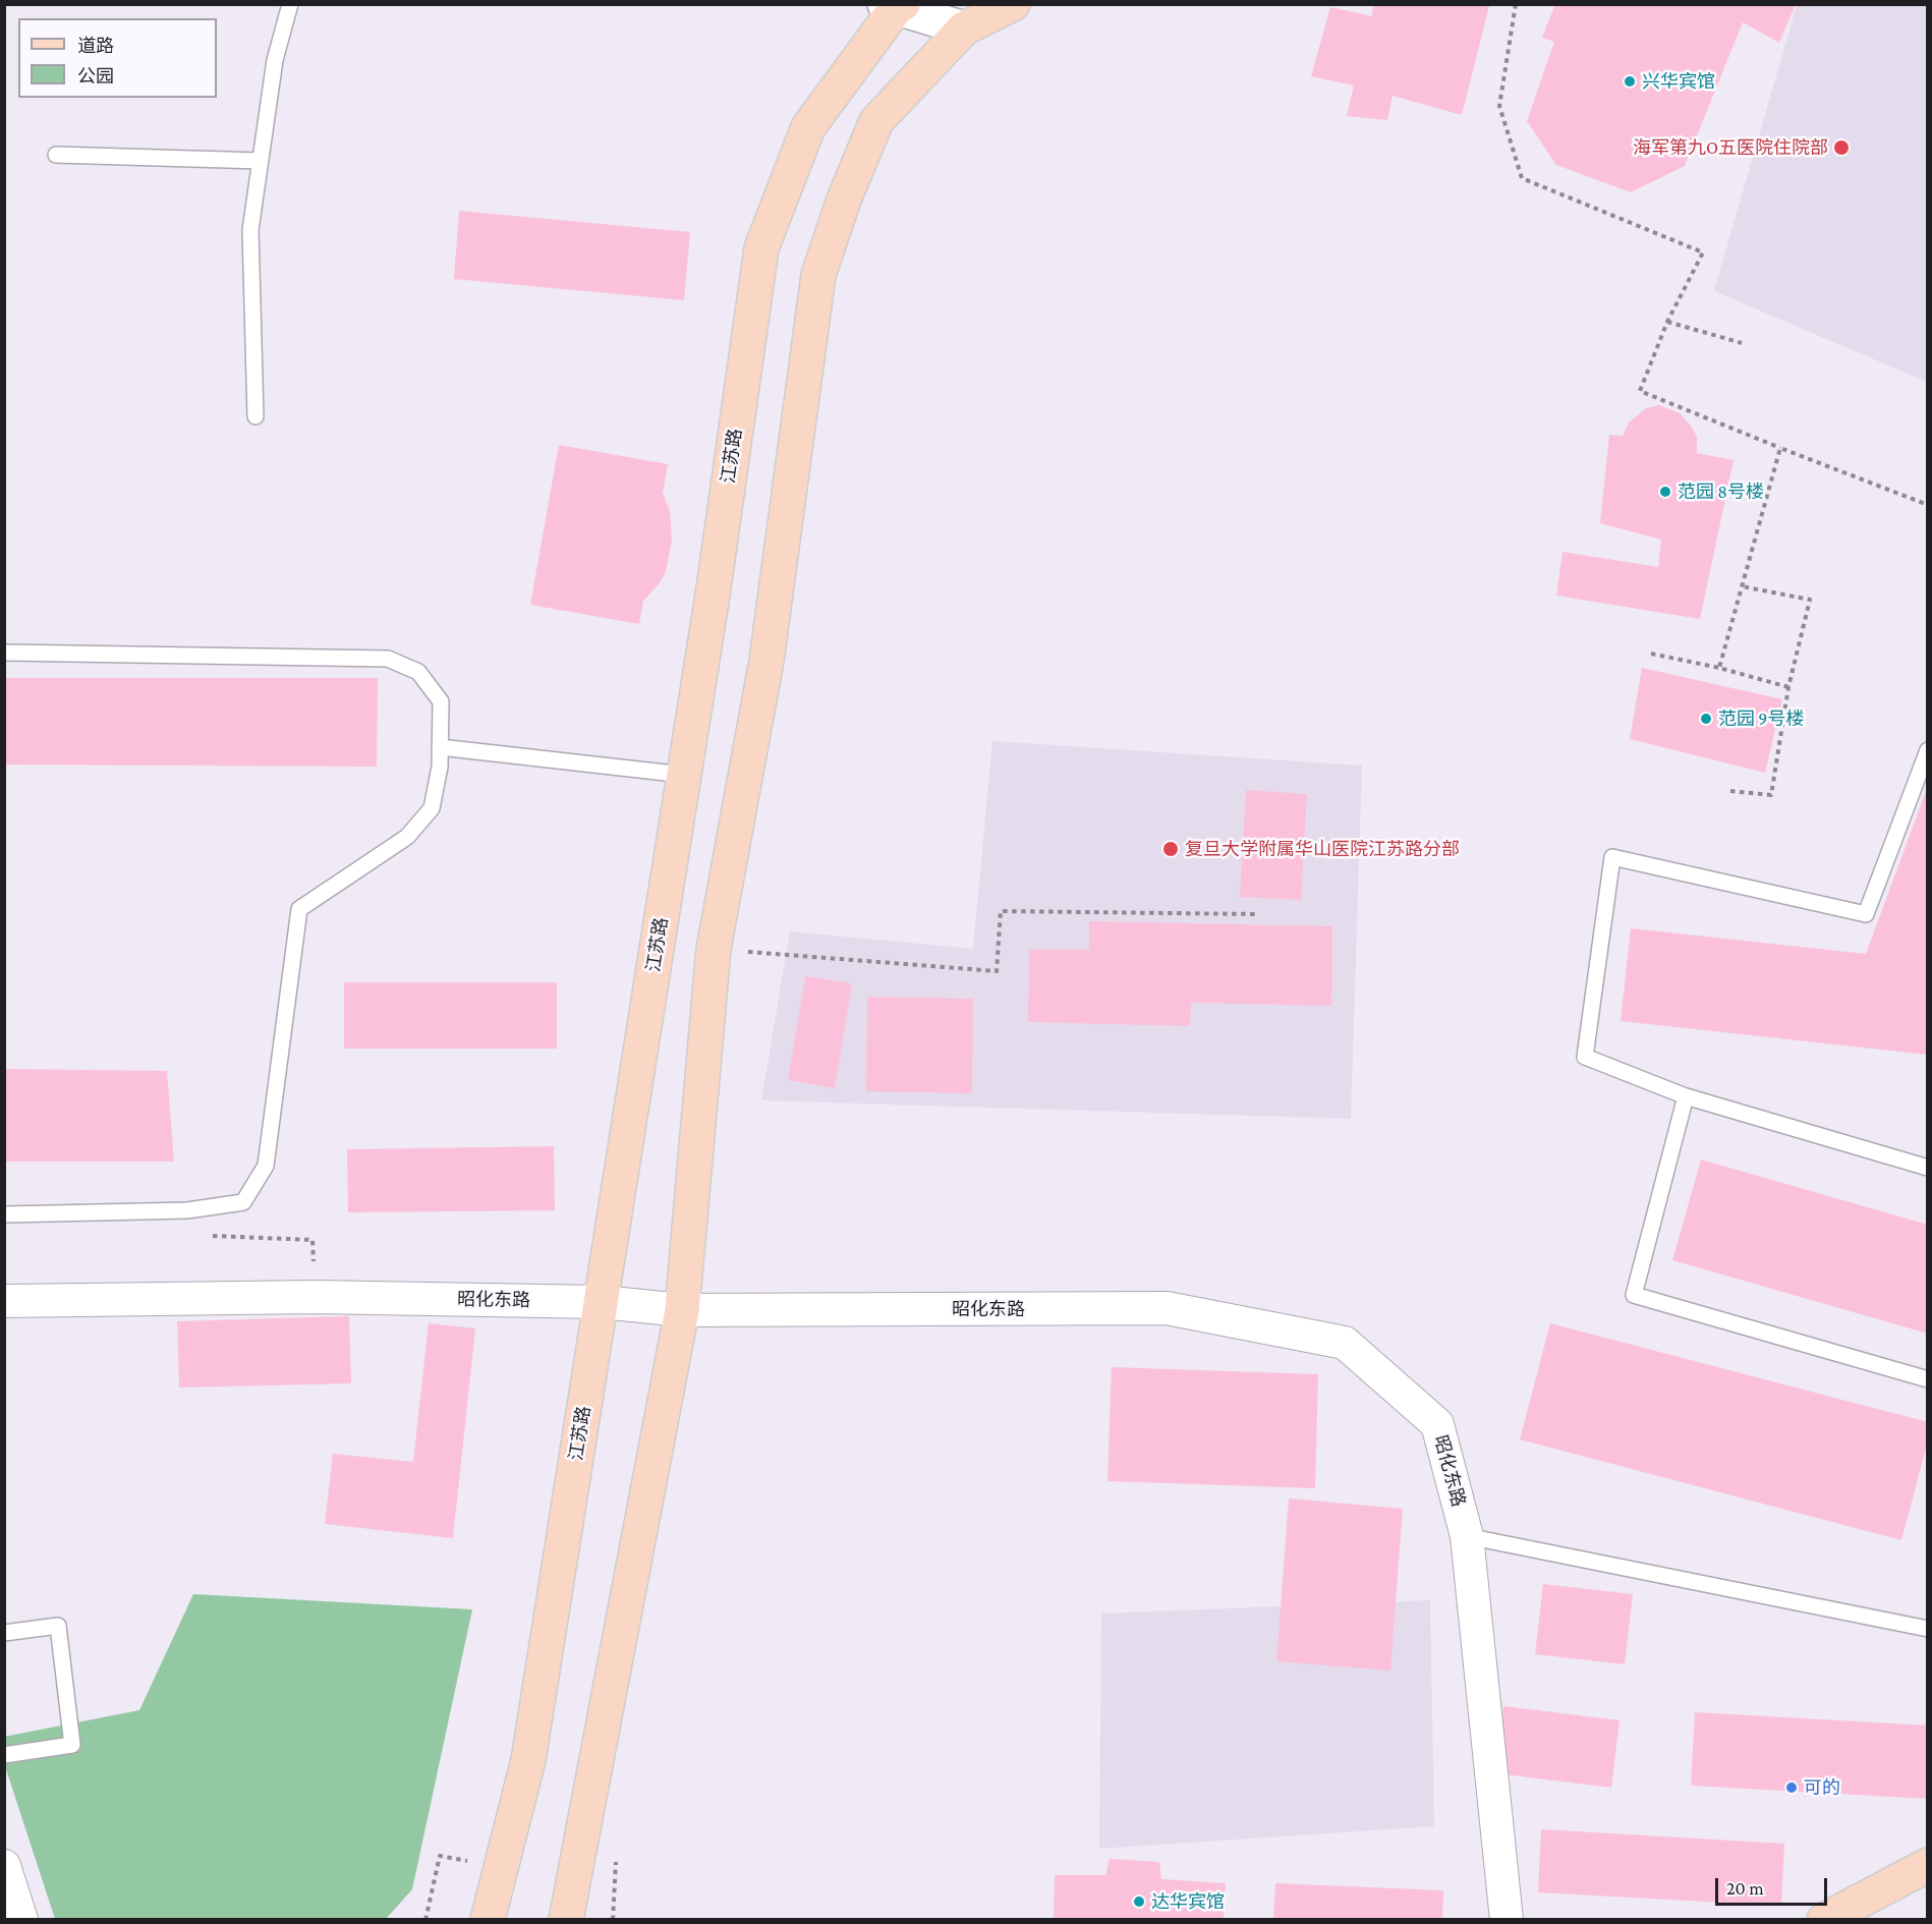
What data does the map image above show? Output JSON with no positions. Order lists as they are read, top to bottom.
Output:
{
  "streets": {
    "main road": ["江苏路"],
    "street": ["昭化东路"]
  },
  "crossings": [
    ["江苏路", "昭化东路"]
  ],
  "places": [
    "兴华宾馆",
    "海军第九O五医院住院部",
    "范园 8号楼",
    "范园 9号楼",
    "复旦大学附属华山医院江苏路分部",
    "可的",
    "达华宾馆"
  ],
  "legend": ["道路", "公园"],
  "scale_bar": "20 m"
}
